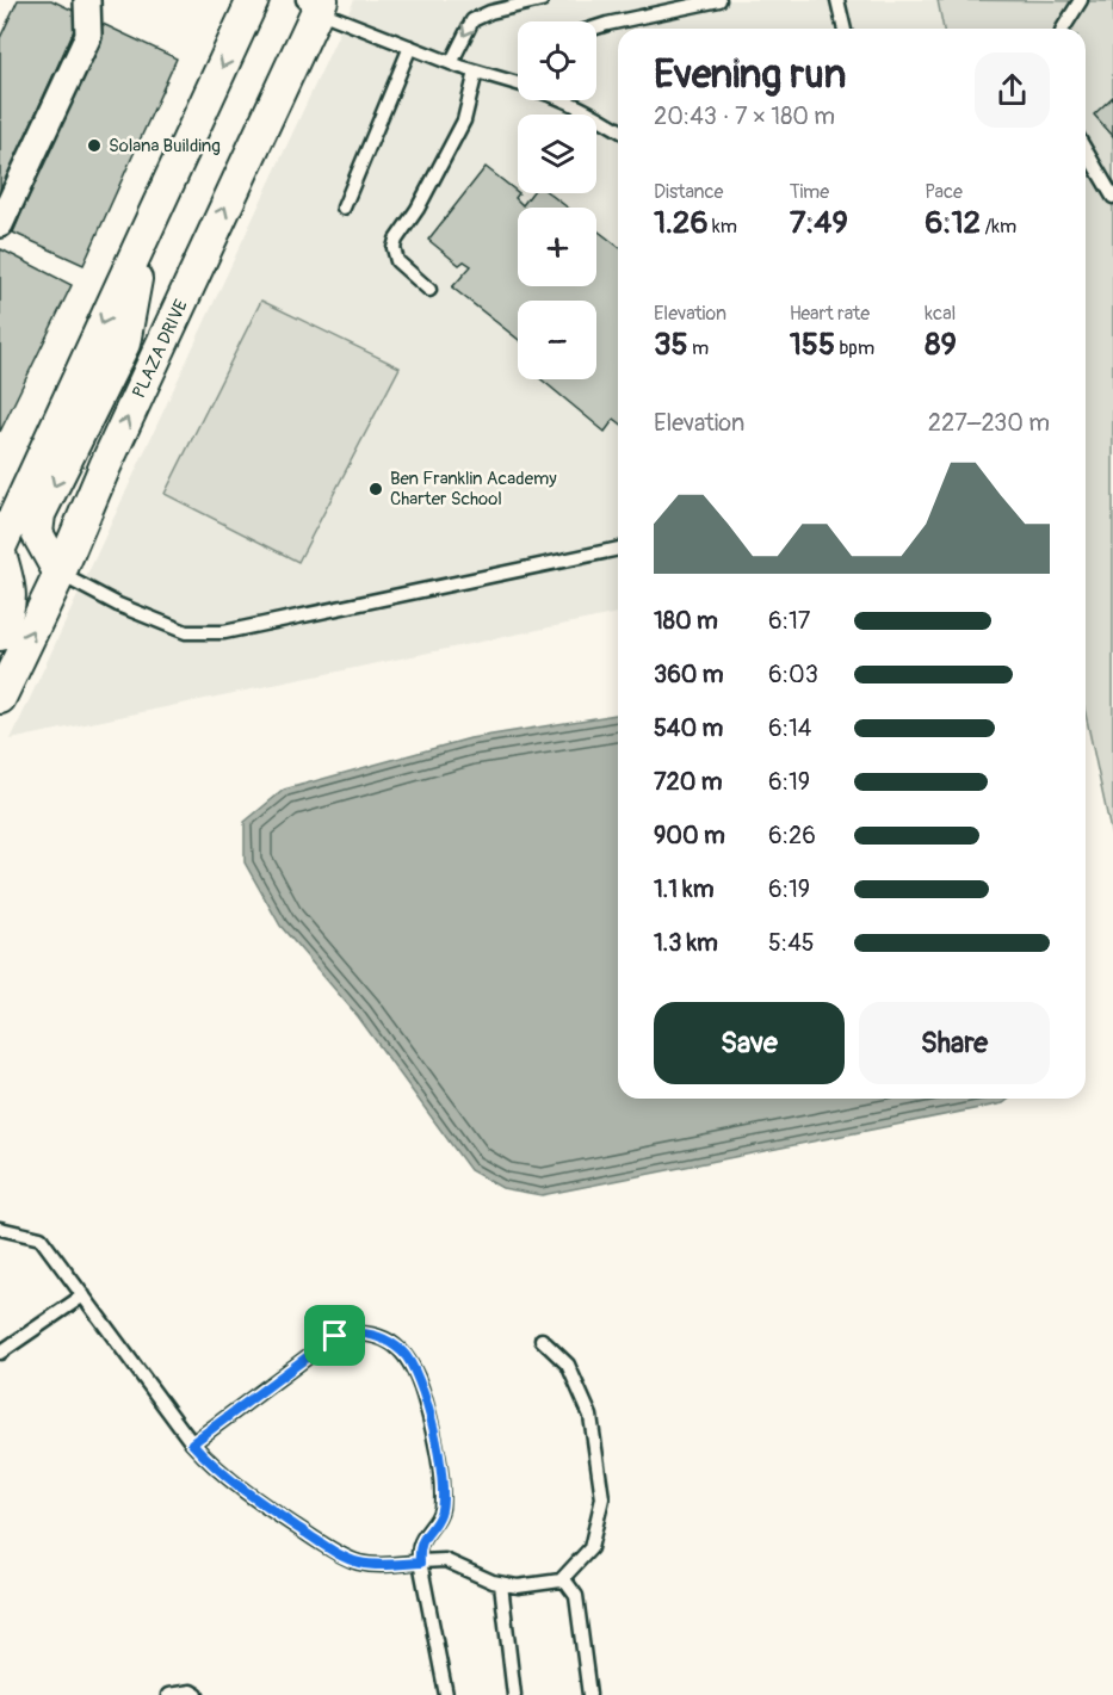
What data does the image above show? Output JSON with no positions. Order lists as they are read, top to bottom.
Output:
{
  "streets": {
    "street": ["PLAZA DRIVE"]
  },
  "places": ["Solana Building", "Ben Franklin Academy Charter School"],
  "page": {
    "map_buttons": ["+", "−"],
    "heading": ["Evening run", "20:43 · 7 × 180 m"],
    "stats": [
      ["Distance", "1.26 km"],
      ["Time", "7:49"],
      ["Pace", "6:12 /km"],
      ["Elevation", "35 m"],
      ["Heart rate", "155 bpm"],
      ["kcal", "89"]
    ],
    "chart": ["Elevation", "227–230 m"],
    "list": [
      {
        "name": "180 m",
        "note": "6:17"
      },
      {
        "name": "360 m",
        "note": "6:03"
      },
      {
        "name": "540 m",
        "note": "6:14"
      },
      {
        "name": "720 m",
        "note": "6:19"
      },
      {
        "name": "900 m",
        "note": "6:26"
      },
      {
        "name": "1.1 km",
        "note": "6:19"
      },
      {
        "name": "1.3 km",
        "note": "5:45"
      }
    ],
    "buttons": ["Save", "Share"]
  }
}
